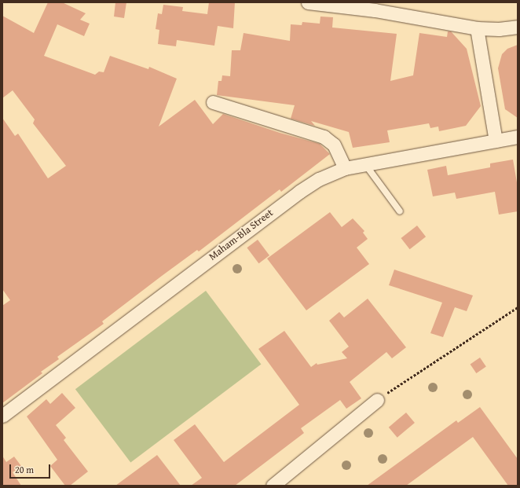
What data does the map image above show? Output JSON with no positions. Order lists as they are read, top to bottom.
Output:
{
  "streets": {
    "street": ["Maham-Bla Street"]
  },
  "scale_bar": "20 m"
}
